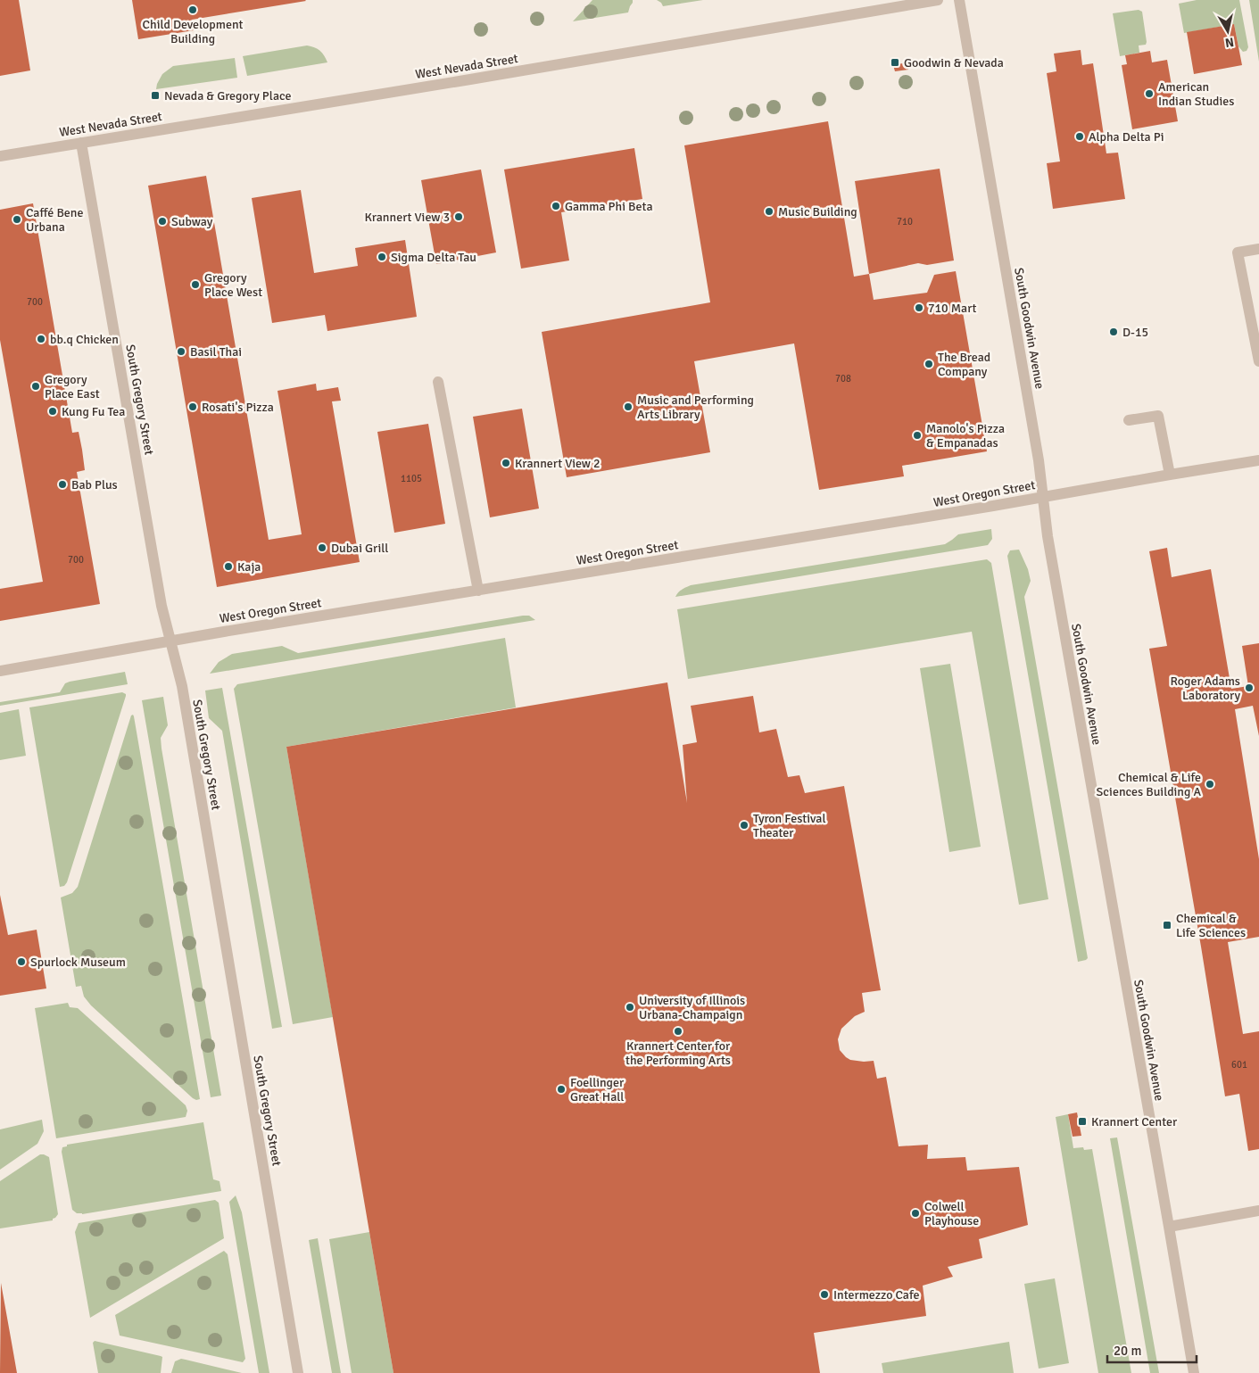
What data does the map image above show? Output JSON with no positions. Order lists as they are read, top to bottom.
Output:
{
  "streets": {
    "street": [
      "West Nevada Street",
      "South Goodwin Avenue",
      "South Gregory Street",
      "West Oregon Street"
    ]
  },
  "crossings": [
    ["West Nevada Street", "South Gregory Street"],
    ["South Goodwin Avenue", "West Oregon Street"],
    ["South Gregory Street", "West Oregon Street"]
  ],
  "places": {
    "other": [
      "Child Development Building",
      "American Indian Studies",
      "Alpha Delta Pi",
      "Gamma Phi Beta",
      "Music Building",
      "Krannert View 3",
      "Caffé Bene Urbana",
      "Subway",
      "Sigma Delta Tau",
      "Gregory Place West",
      "710 Mart",
      "D-15",
      "bb.q Chicken",
      "Basil Thai",
      "The Bread Company",
      "Gregory Place East",
      "Rosati's Pizza",
      "Music and Performing Arts Library",
      "Kung Fu Tea",
      "Manolo's Pizza & Empanadas",
      "Krannert View 2",
      "Bab Plus",
      "Dubai Grill",
      "Kaja",
      "Roger Adams Laboratory",
      "Chemical & Life Sciences Building A",
      "Tyron Festival Theater",
      "Spurlock Museum",
      "University of Illinois Urbana-Champaign",
      "Krannert Center for the Performing Arts",
      "Foellinger Great Hall",
      "Colwell Playhouse",
      "Intermezzo Cafe"
    ],
    "transit": [
      "Goodwin & Nevada",
      "Nevada & Gregory Place",
      "Chemical & Life Sciences",
      "Krannert Center"
    ]
  },
  "house_numbers": [
    "710",
    "700",
    "708",
    "1105",
    "700",
    "601"
  ],
  "scale_bar": "20 m",
  "north": "bottom"
}
